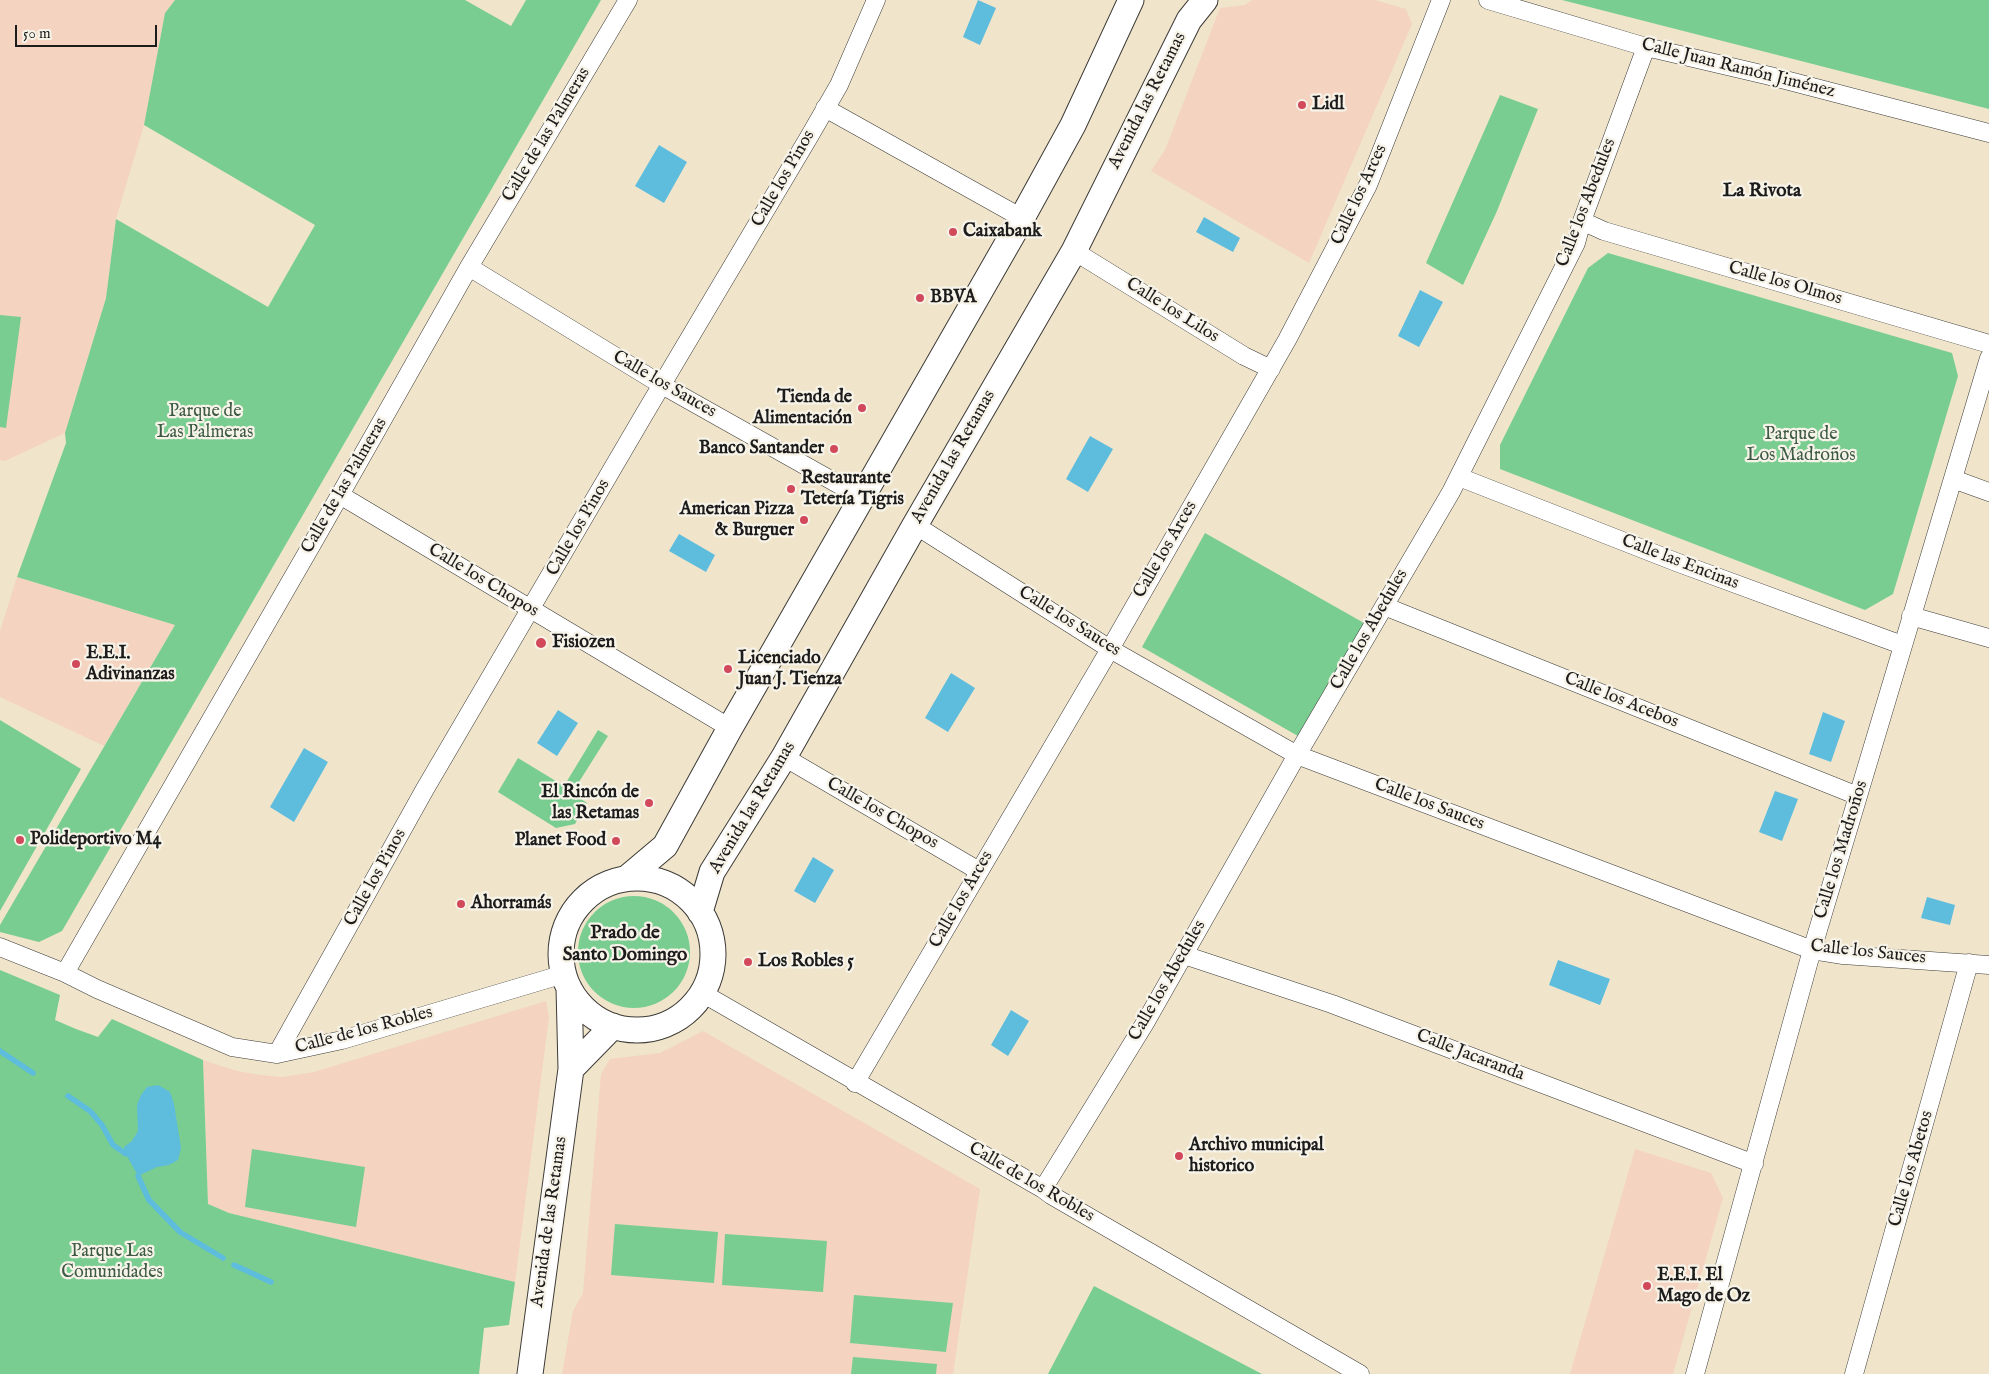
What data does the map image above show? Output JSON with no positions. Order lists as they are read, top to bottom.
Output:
{
  "streets": {
    "street": [
      "Calle Juan Ramón Jiménez",
      "Avenida las Retamas",
      "Calle de las Palmeras",
      "Calle los Pinos",
      "Calle los Arces",
      "Calle los Abedules",
      "Calle los Olmos",
      "Calle los Lilos",
      "Calle los Sauces",
      "Calle las Encinas",
      "Calle los Chopos",
      "Calle los Acebos",
      "Calle los Madroños",
      "Calle de los Robles",
      "Calle Jacaranda",
      "Calle los Abetos",
      "Avenida de las Retamas"
    ]
  },
  "crossings": [
    ["Calle Juan Ramón Jiménez", "Calle los Abedules"],
    ["Avenida las Retamas", "Calle los Lilos"],
    ["Avenida las Retamas", "Calle los Sauces"],
    ["Avenida las Retamas", "Calle los Chopos"],
    ["Avenida las Retamas", "Calle de los Robles"],
    ["Avenida las Retamas", "Avenida de las Retamas"],
    ["Calle de las Palmeras", "Calle los Sauces"],
    ["Calle de las Palmeras", "Calle los Chopos"],
    ["Calle de las Palmeras", "Calle de los Robles"],
    ["Calle los Pinos", "Calle los Sauces"],
    ["Calle los Pinos", "Calle los Chopos"],
    ["Calle los Pinos", "Calle de los Robles"],
    ["Calle los Arces", "Calle los Lilos"],
    ["Calle los Arces", "Calle los Sauces"],
    ["Calle los Arces", "Calle los Chopos"],
    ["Calle los Arces", "Calle de los Robles"],
    ["Calle los Abedules", "Calle los Olmos"],
    ["Calle los Abedules", "Calle los Sauces"],
    ["Calle los Abedules", "Calle las Encinas"],
    ["Calle los Abedules", "Calle los Acebos"],
    ["Calle los Abedules", "Calle de los Robles"],
    ["Calle los Abedules", "Calle Jacaranda"],
    ["Calle los Sauces", "Calle los Madroños"],
    ["Calle los Sauces", "Calle los Abetos"],
    ["Calle las Encinas", "Calle los Madroños"],
    ["Calle los Acebos", "Calle los Madroños"],
    ["Calle los Madroños", "Calle Jacaranda"],
    ["Calle de los Robles", "Avenida de las Retamas"]
  ],
  "districts": ["La Rivota", "Prado de Santo Domingo"],
  "parks": ["Parque de Las Palmeras", "Parque de Los Madroños", "Parque Las Comunidades"],
  "places": [
    "Lidl",
    "Caixabank",
    "BBVA",
    "Tienda de Alimentación",
    "Banco Santander",
    "Restaurante Tetería Tigris",
    "American Pizza & Burguer",
    "Fisiozen",
    "E.E.I. Adivinanzas",
    "Licenciado Juan J. Tienza",
    "El Rincón de las Retamas",
    "Polideportivo M4",
    "Planet Food",
    "Ahorramás",
    "Los Robles 5",
    "Archivo municipal historico",
    "E.E.I. El Mago de Oz"
  ],
  "scale_bar": "50 m"
}
